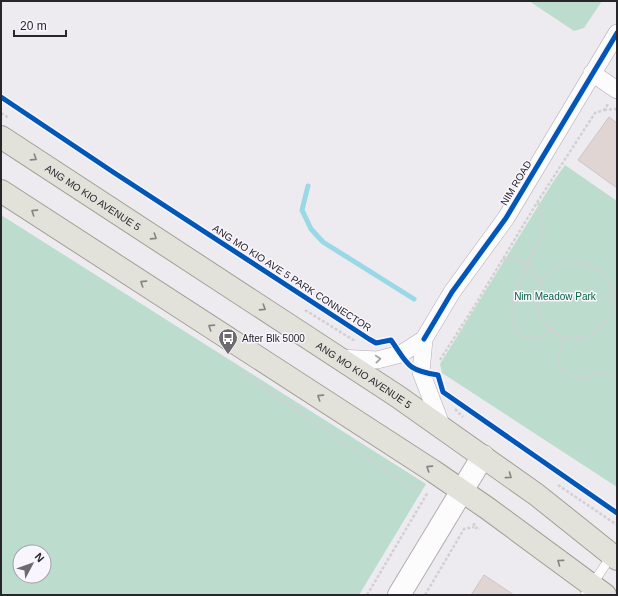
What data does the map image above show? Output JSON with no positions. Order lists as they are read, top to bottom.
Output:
{
  "streets": {
    "main road": ["ANG MO KIO AVENUE 5"],
    "street": ["NIM ROAD"],
    "cycle path": ["ANG MO KIO AVE 5 PARK CONNECTOR"]
  },
  "parks": ["Nim Meadow Park"],
  "places": {
    "bus stop": ["After Blk 5000"]
  },
  "scale_bar": "20 m",
  "north": "top right"
}
